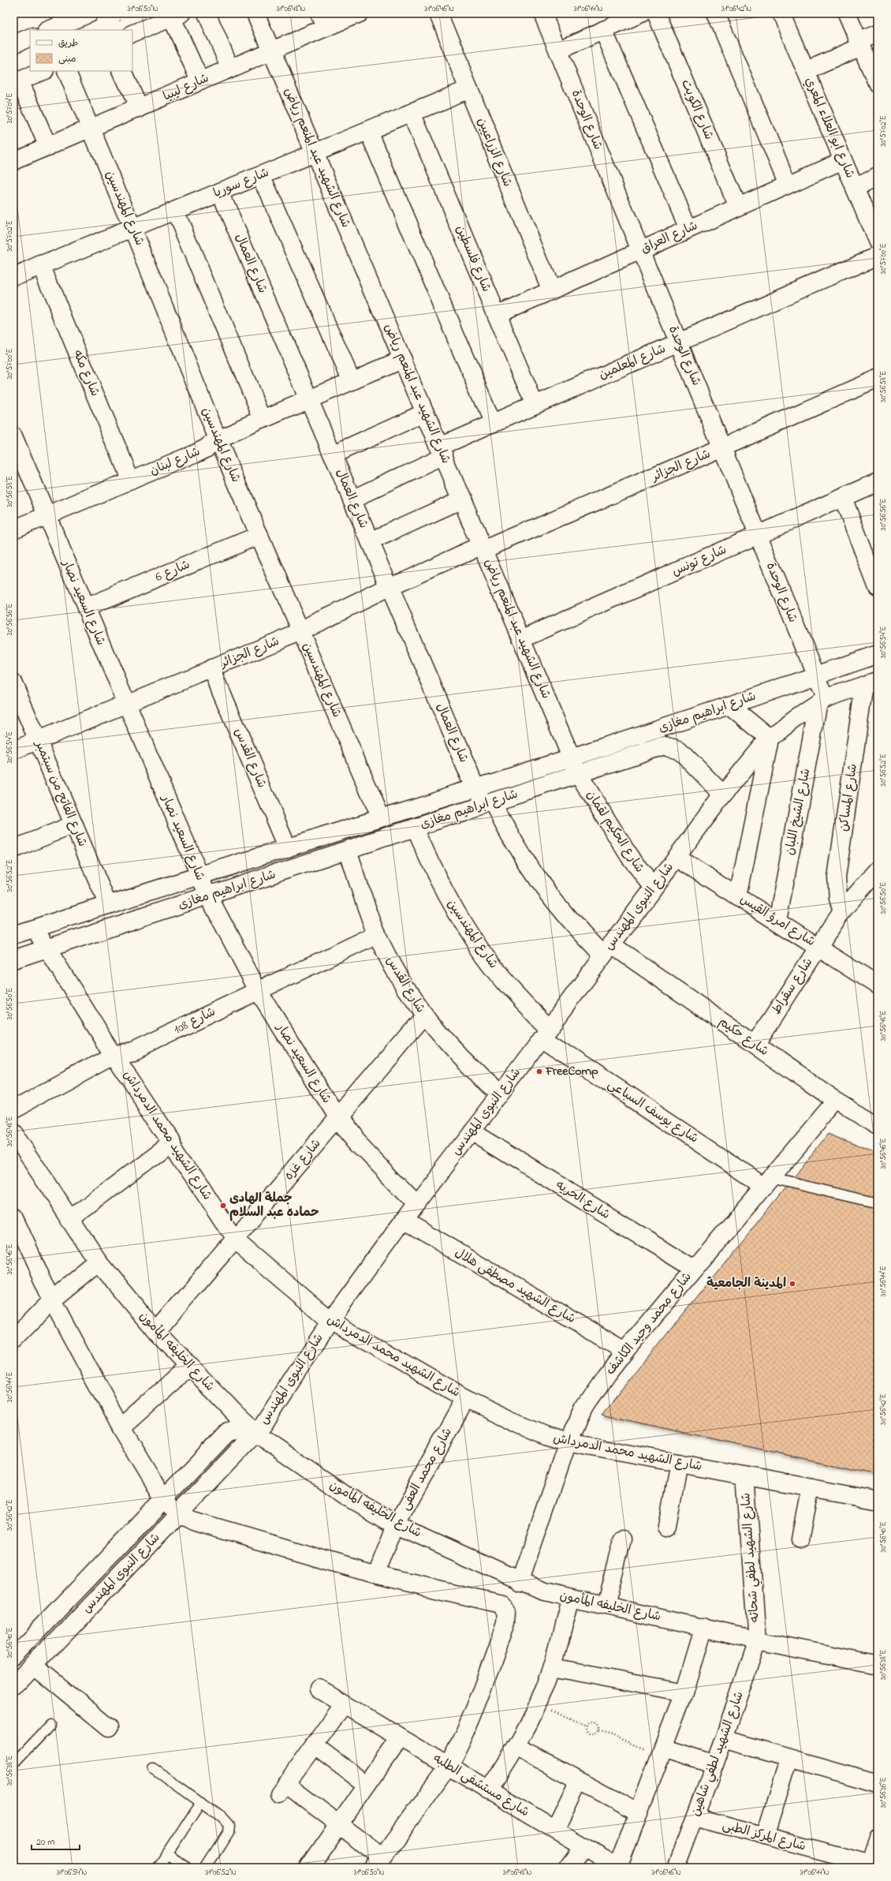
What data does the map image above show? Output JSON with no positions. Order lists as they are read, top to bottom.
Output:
{
  "streets": {
    "street": [
      "شارع ليبيا",
      "شارع الكويت",
      "شارع الوحدة",
      "شارع ابو العلاء المعري",
      "شارع الزراعيين",
      "شارع الشهيد عبد المنعم رياض",
      "شارع سوريا",
      "شارع المهندسين",
      "شارع العراق",
      "شارع فلسطين",
      "شارع العمال",
      "شارع المعلمين",
      "شارع مكه",
      "شارع لبنان",
      "شارع الجزائر",
      "شارع تونس",
      "شارع 6",
      "شارع السعيد نصار",
      "شارع ابراهيم مغازى",
      "شارع القدس",
      "شارع الفاتح من سبتمبر",
      "شارع المساكن",
      "شارع الشيخ اللبان",
      "شارع الحكيم لقمان",
      "شارع النبوى المهندس",
      "شارع امرؤ القيس",
      "شارع سقراط",
      "شارع 108",
      "شارع حكيم",
      "شارع يوسف السباعى",
      "شارع الشهيد محمد الدمرداش",
      "شارع غزه",
      "شارع الحريه",
      "شارع الشهيد مصطفى هلال",
      "شارع محمد وحيد الكاشف",
      "شارع الخليفه المأمون",
      "شارع محمد العفى",
      "شارع الشهيد لطفي شحاته",
      "شارع الشهيد لطفي شاهين",
      "شارع مستشفى الطلبه",
      "شارع المركز الطبى"
    ]
  },
  "crossings": [
    ["شارع ليبيا", "شارع الشهيد عبد المنعم رياض"],
    ["شارع ليبيا", "شارع المهندسين"],
    ["شارع الكويت", "شارع العراق"],
    ["شارع الوحدة", "شارع العراق"],
    ["شارع الوحدة", "شارع المعلمين"],
    ["شارع الوحدة", "شارع الجزائر"],
    ["شارع الوحدة", "شارع تونس"],
    ["شارع الوحدة", "شارع ابراهيم مغازى"],
    ["شارع الوحدة", "شارع الشيخ اللبان"],
    ["شارع ابو العلاء المعري", "شارع العراق"],
    ["شارع الزراعيين", "شارع سوريا"],
    ["شارع الزراعيين", "شارع العراق"],
    ["شارع الشهيد عبد المنعم رياض", "شارع سوريا"],
    ["شارع الشهيد عبد المنعم رياض", "شارع المعلمين"],
    ["شارع الشهيد عبد المنعم رياض", "شارع لبنان"],
    ["شارع الشهيد عبد المنعم رياض", "شارع الجزائر"],
    ["شارع الشهيد عبد المنعم رياض", "شارع تونس"],
    ["شارع الشهيد عبد المنعم رياض", "شارع ابراهيم مغازى"],
    ["شارع الشهيد عبد المنعم رياض", "شارع الحكيم لقمان"],
    ["شارع سوريا", "شارع المهندسين"],
    ["شارع سوريا", "شارع فلسطين"],
    ["شارع سوريا", "شارع العمال"],
    ["شارع سوريا", "شارع مكه"],
    ["شارع المهندسين", "شارع لبنان"],
    ["شارع المهندسين", "شارع الجزائر"],
    ["شارع المهندسين", "شارع 6"],
    ["شارع المهندسين", "شارع ابراهيم مغازى"],
    ["شارع المهندسين", "شارع النبوى المهندس"],
    ["شارع المهندسين", "شارع يوسف السباعى"],
    ["شارع العراق", "شارع فلسطين"],
    ["شارع فلسطين", "شارع المعلمين"],
    ["شارع العمال", "شارع المعلمين"],
    ["شارع العمال", "شارع لبنان"],
    ["شارع العمال", "شارع الجزائر"],
    ["شارع العمال", "شارع ابراهيم مغازى"],
    ["شارع العمال", "شارع النبوى المهندس"],
    ["شارع العمال", "شارع حكيم"],
    ["شارع مكه", "شارع لبنان"],
    ["شارع لبنان", "شارع السعيد نصار"],
    ["شارع الجزائر", "شارع السعيد نصار"],
    ["شارع الجزائر", "شارع القدس"],
    ["شارع الجزائر", "شارع الفاتح من سبتمبر"],
    ["شارع 6", "شارع السعيد نصار"],
    ["شارع السعيد نصار", "شارع ابراهيم مغازى"],
    ["شارع السعيد نصار", "شارع النبوى المهندس"],
    ["شارع السعيد نصار", "شارع 108"],
    ["شارع السعيد نصار", "شارع غزه"],
    ["شارع ابراهيم مغازى", "شارع القدس"],
    ["شارع ابراهيم مغازى", "شارع الفاتح من سبتمبر"],
    ["شارع ابراهيم مغازى", "شارع الحكيم لقمان"],
    ["شارع ابراهيم مغازى", "شارع النبوى المهندس"],
    ["شارع ابراهيم مغازى", "شارع الشهيد محمد الدمرداش"],
    ["شارع القدس", "شارع النبوى المهندس"],
    ["شارع القدس", "شارع 108"],
    ["شارع القدس", "شارع غزه"],
    ["شارع المساكن", "شارع سقراط"],
    ["شارع الشيخ اللبان", "شارع امرؤ القيس"],
    ["شارع الحكيم لقمان", "شارع النبوى المهندس"],
    ["شارع النبوى المهندس", "شارع امرؤ القيس"],
    ["شارع النبوى المهندس", "شارع حكيم"],
    ["شارع النبوى المهندس", "شارع يوسف السباعى"],
    ["شارع النبوى المهندس", "شارع الشهيد محمد الدمرداش"],
    ["شارع النبوى المهندس", "شارع الحريه"],
    ["شارع النبوى المهندس", "شارع الشهيد مصطفى هلال"],
    ["شارع النبوى المهندس", "شارع الخليفه المأمون"],
    ["شارع امرؤ القيس", "شارع سقراط"],
    ["شارع سقراط", "شارع حكيم"],
    ["شارع 108", "شارع الشهيد محمد الدمرداش"],
    ["شارع حكيم", "شارع محمد وحيد الكاشف"],
    ["شارع يوسف السباعى", "شارع محمد وحيد الكاشف"],
    ["شارع الشهيد محمد الدمرداش", "شارع غزه"],
    ["شارع الشهيد محمد الدمرداش", "شارع محمد وحيد الكاشف"],
    ["شارع الشهيد محمد الدمرداش", "شارع محمد العفى"],
    ["شارع الشهيد محمد الدمرداش", "شارع الشهيد لطفي شحاته"],
    ["شارع غزه", "شارع الخليفه المأمون"],
    ["شارع الحريه", "شارع محمد وحيد الكاشف"],
    ["شارع الشهيد مصطفى هلال", "شارع محمد وحيد الكاشف"],
    ["شارع محمد وحيد الكاشف", "شارع الخليفه المأمون"],
    ["شارع الخليفه المأمون", "شارع محمد العفى"],
    ["شارع الخليفه المأمون", "شارع الشهيد لطفي شحاته"],
    ["شارع الخليفه المأمون", "شارع الشهيد لطفي شاهين"],
    ["شارع الشهيد لطفي شحاته", "شارع الشهيد لطفي شاهين"],
    ["شارع الشهيد لطفي شاهين", "شارع المركز الطبى"]
  ],
  "places": ["FreeComp", "جملة الهادى حماده عبد السلام", "المدينة الجامعية"],
  "legend": ["طريق", "مبنى"],
  "scale_bar": "20 m",
  "coordinates": [
    "31°06'50\"N",
    "31°06'48\"N",
    "31°06'46\"N",
    "31°06'44\"N",
    "31°06'42\"N",
    "30°57'04\"E",
    "30°57'02\"E",
    "30°57'00\"E",
    "30°56'58\"E",
    "30°56'56\"E",
    "30°56'54\"E",
    "30°56'52\"E",
    "30°56'50\"E",
    "30°56'48\"E",
    "30°56'46\"E",
    "30°56'44\"E",
    "30°56'42\"E",
    "30°56'40\"E",
    "30°56'38\"E",
    "30°56'36\"E",
    "31°06'54\"N",
    "31°06'52\"N"
  ]
}
